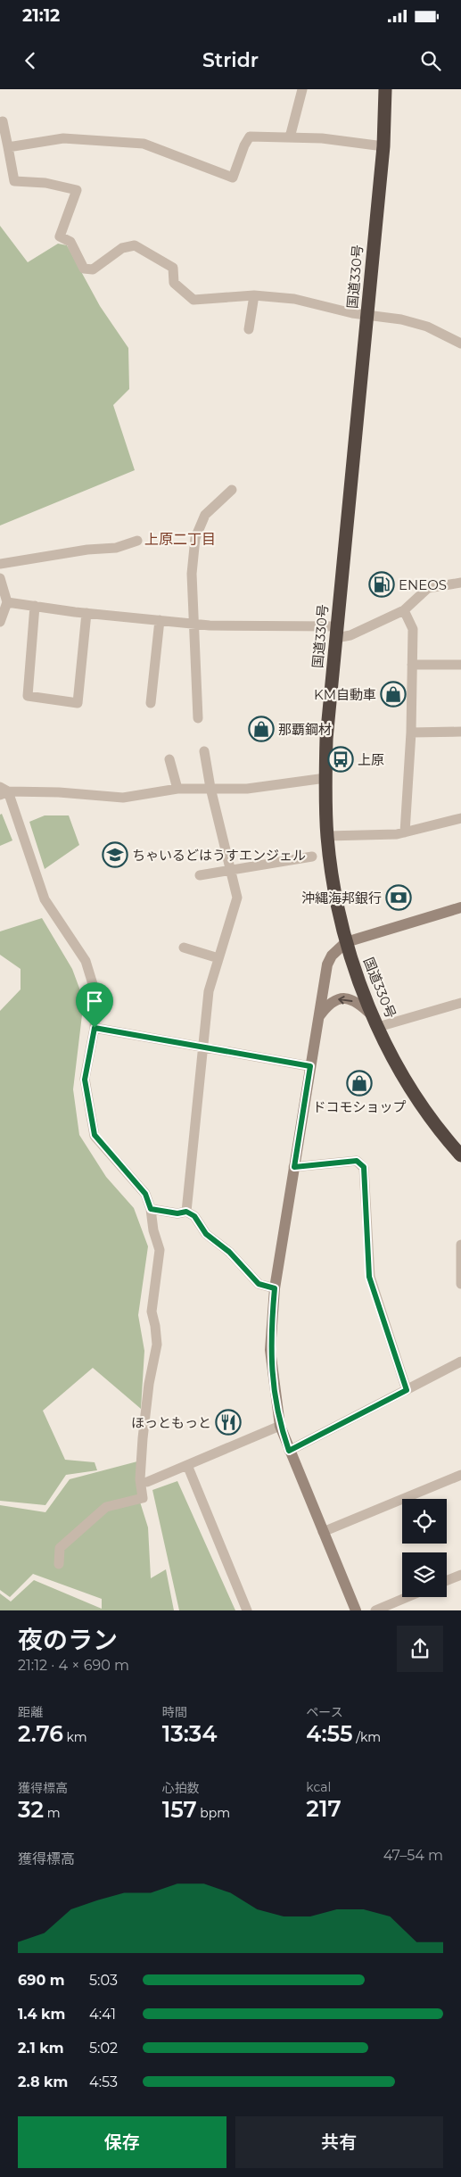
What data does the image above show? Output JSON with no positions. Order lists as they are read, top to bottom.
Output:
{
  "streets": {
    "highway": ["国道330号"]
  },
  "districts": ["上原二丁目"],
  "places": {
    "fuel station": ["ENEOS"],
    "shop": ["KM自動車", "那覇鋼材", "ドコモショップ"],
    "bus stop": ["上原"],
    "school or university": ["ちゃいるどはうすエンジェル"],
    "bank": ["沖縄海邦銀行"],
    "restaurant": ["ほっともっと"]
  },
  "page": {
    "status": "21:12",
    "header": "Stridr",
    "heading": ["夜のラン", "21:12 · 4 × 690 m"],
    "stats": [
      ["距離", "2.76 km"],
      ["時間", "13:34"],
      ["ペース", "4:55 /km"],
      ["獲得標高", "32 m"],
      ["心拍数", "157 bpm"],
      ["kcal", "217"]
    ],
    "chart": ["獲得標高", "47–54 m"],
    "list": [
      {
        "name": "690 m",
        "note": "5:03"
      },
      {
        "name": "1.4 km",
        "note": "4:41"
      },
      {
        "name": "2.1 km",
        "note": "5:02"
      },
      {
        "name": "2.8 km",
        "note": "4:53"
      }
    ],
    "buttons": ["保存", "共有"]
  }
}
